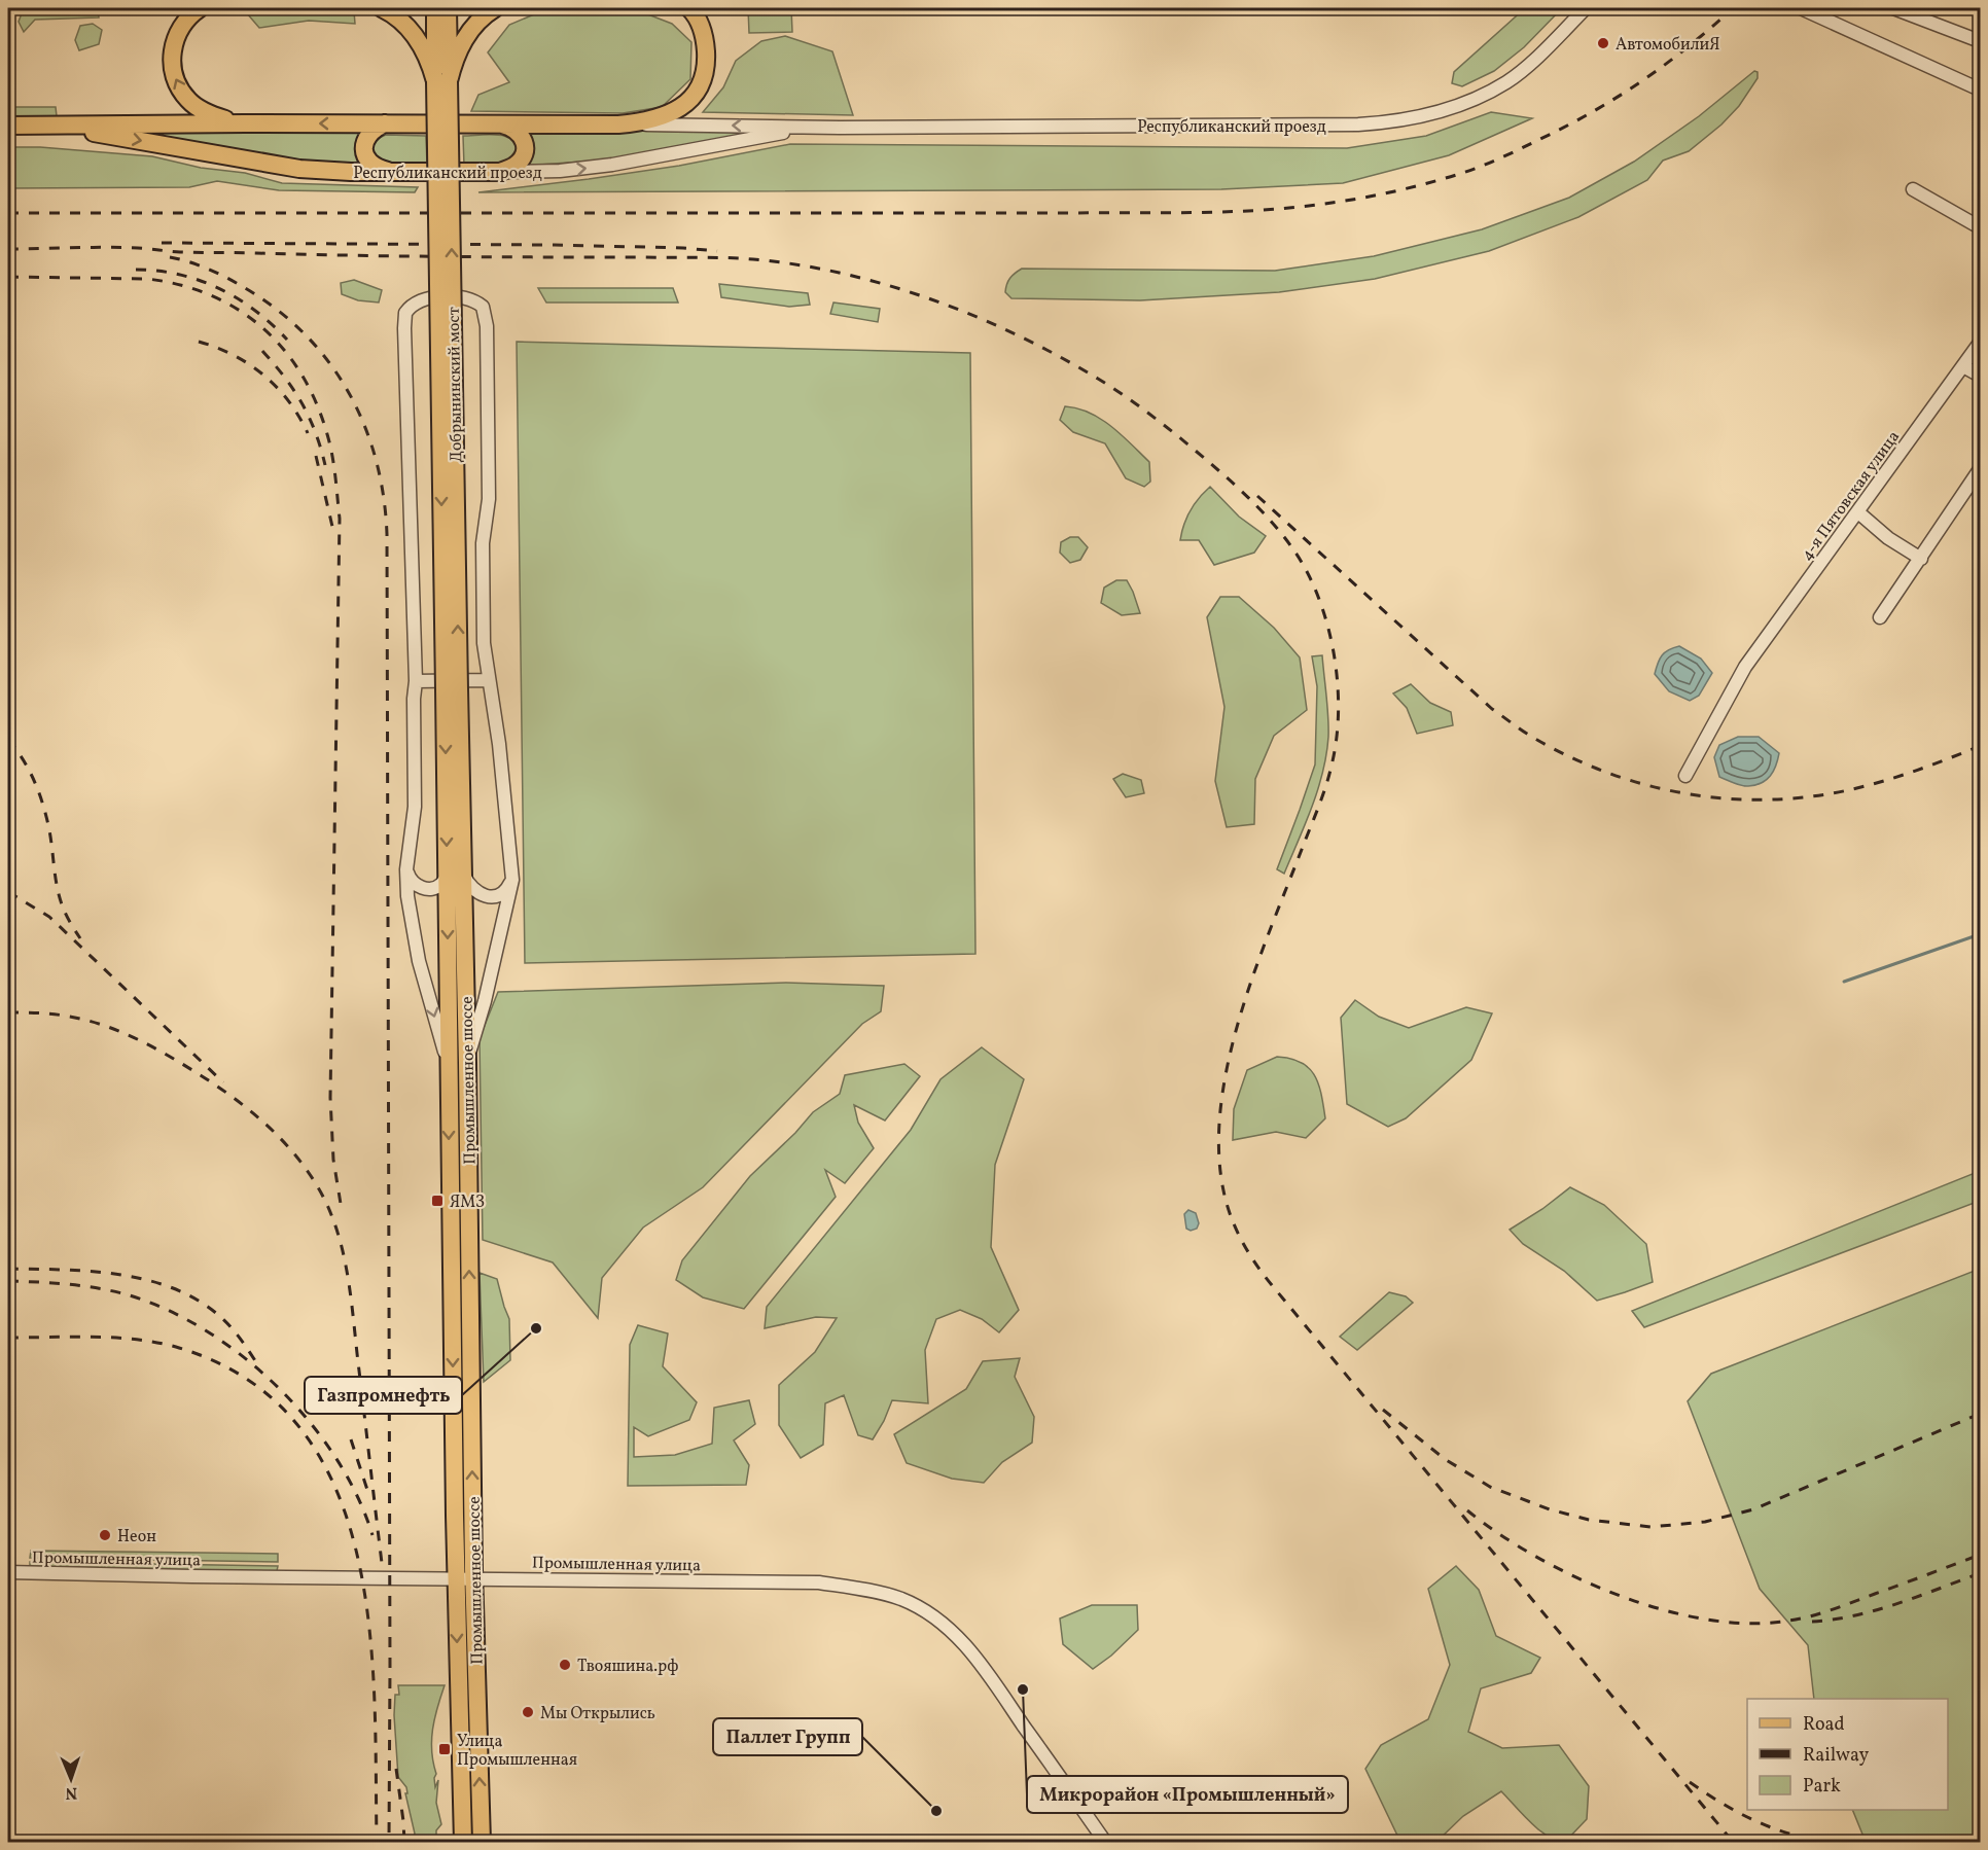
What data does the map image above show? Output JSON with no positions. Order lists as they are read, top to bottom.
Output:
{
  "streets": {
    "main road": ["Республиканский проезд", "Добрынинский мост", "Промышленное шоссе"],
    "street": ["4-я Пятовская улица", "Промышленная улица"]
  },
  "crossings": [
    ["Добрынинский мост", "Промышленное шоссе"],
    ["Промышленное шоссе", "Промышленная улица"]
  ],
  "places": {
    "other": [
      "АвтомобилиЯ",
      "Газпромнефть",
      "Неон",
      "Твояшина.рф",
      "Микрорайон «Промышленный»",
      "Мы Открылись",
      "Паллет Групп"
    ],
    "transit": ["ЯМЗ", "Улица Промышленная"]
  },
  "legend": ["Road", "Railway", "Park"],
  "north": "bottom"
}
